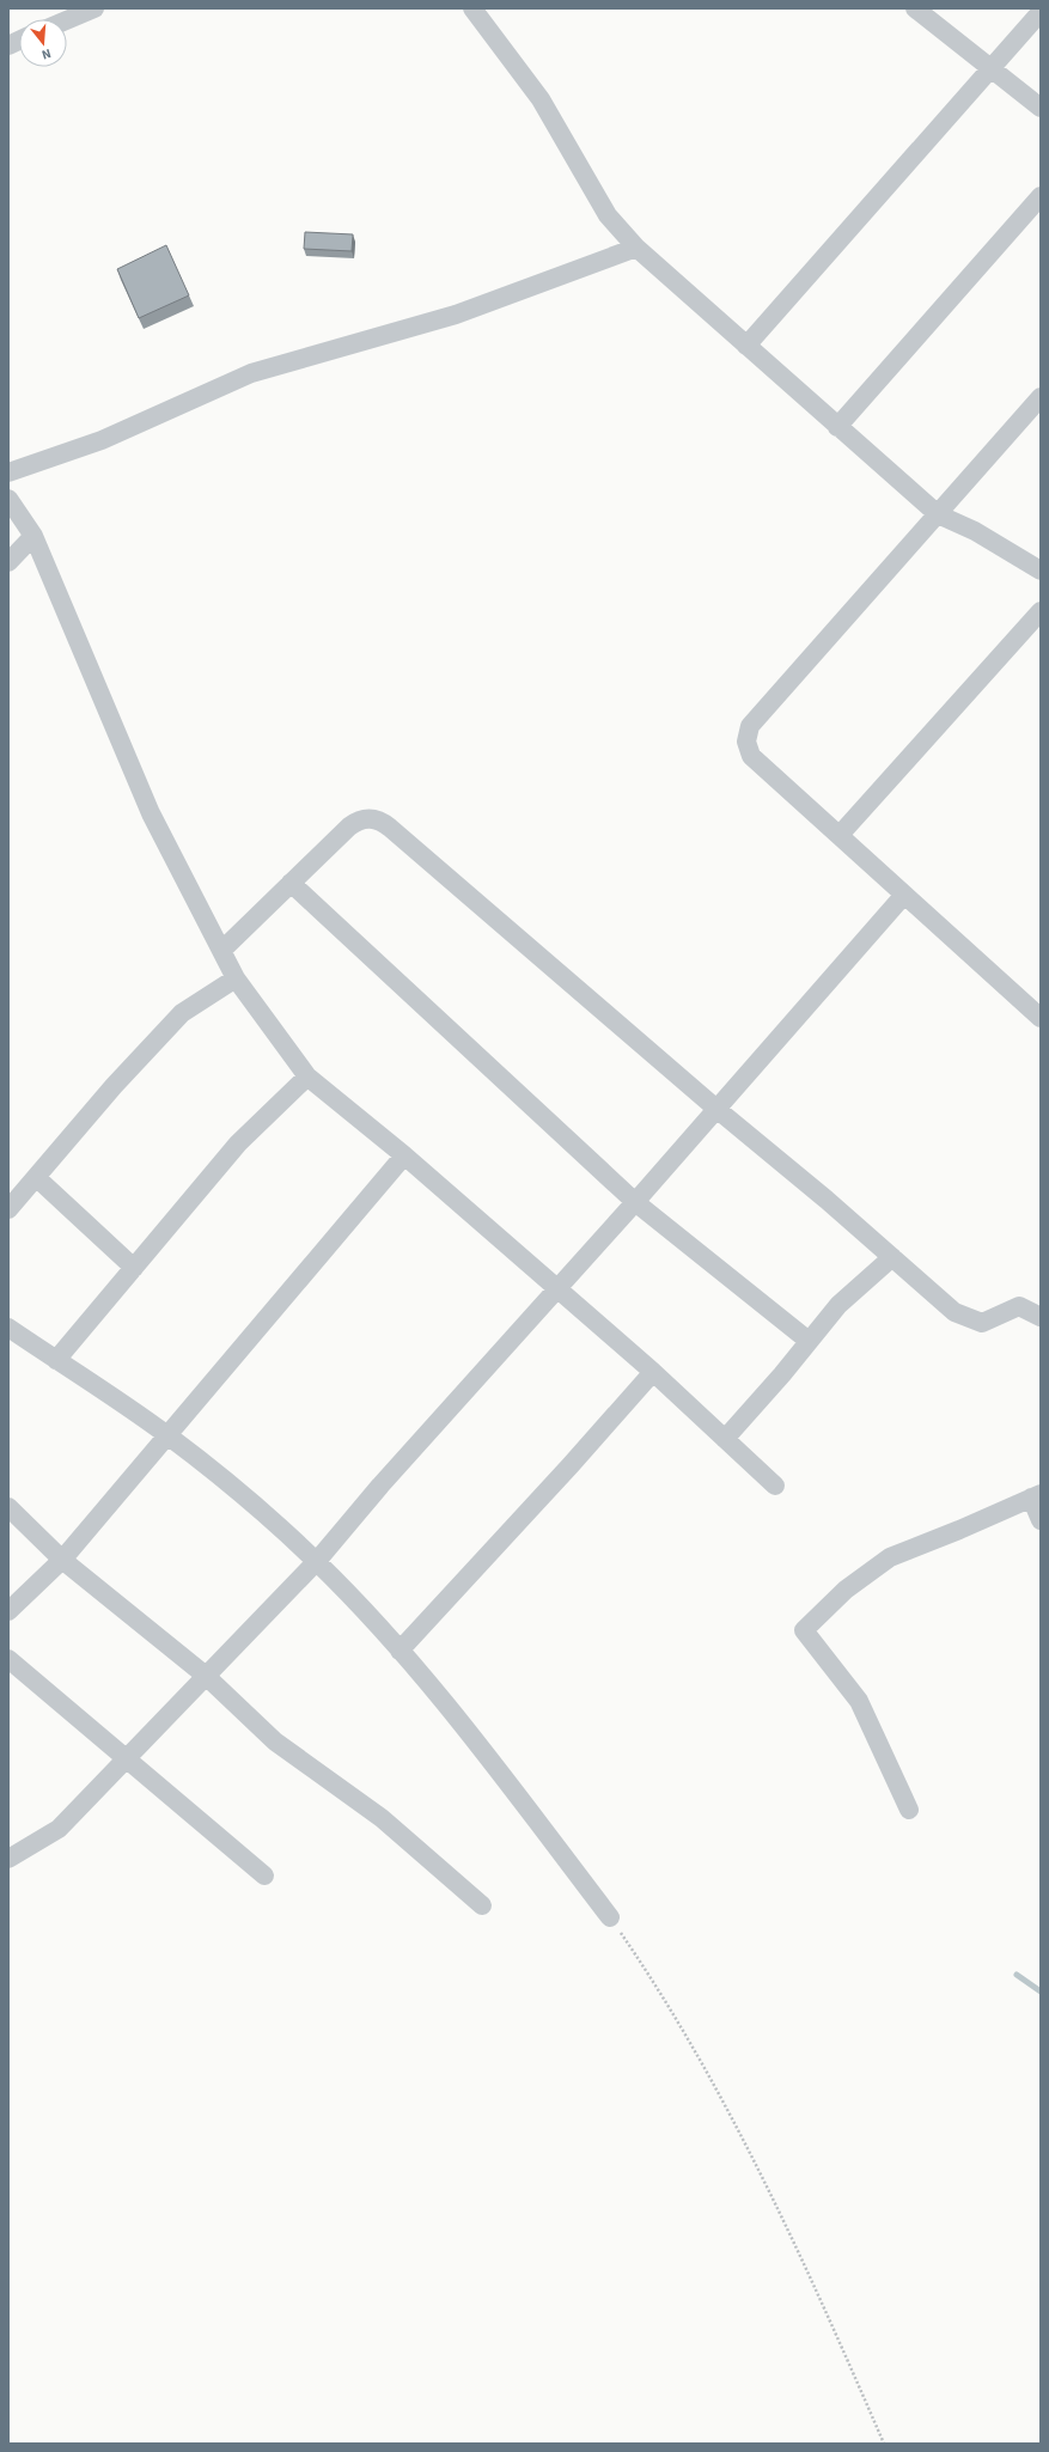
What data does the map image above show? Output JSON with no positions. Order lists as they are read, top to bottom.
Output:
{
  "north": "bottom"
}
